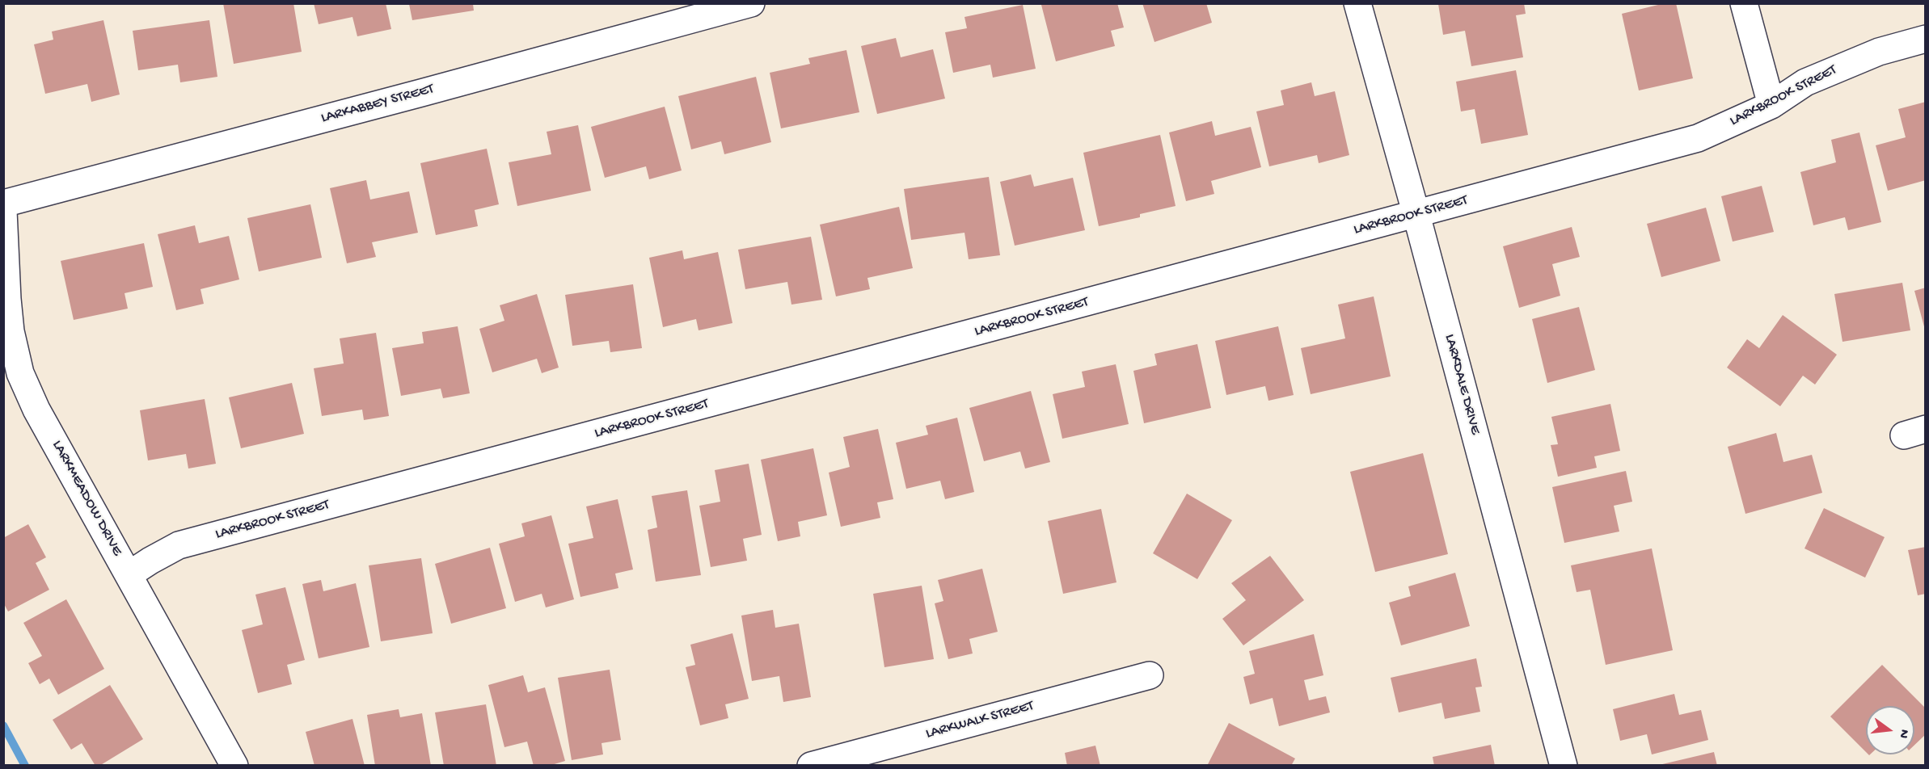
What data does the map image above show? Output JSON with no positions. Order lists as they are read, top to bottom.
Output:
{
  "streets": {
    "street": [
      "LARKBROOK STREET",
      "LARKABBEY STREET",
      "LARKDALE DRIVE",
      "LARKMEADOW DRIVE",
      "LARKWALK STREET"
    ]
  },
  "crossings": [
    ["LARKBROOK STREET", "LARKDALE DRIVE"],
    ["LARKBROOK STREET", "LARKMEADOW DRIVE"]
  ],
  "north": "right"
}
